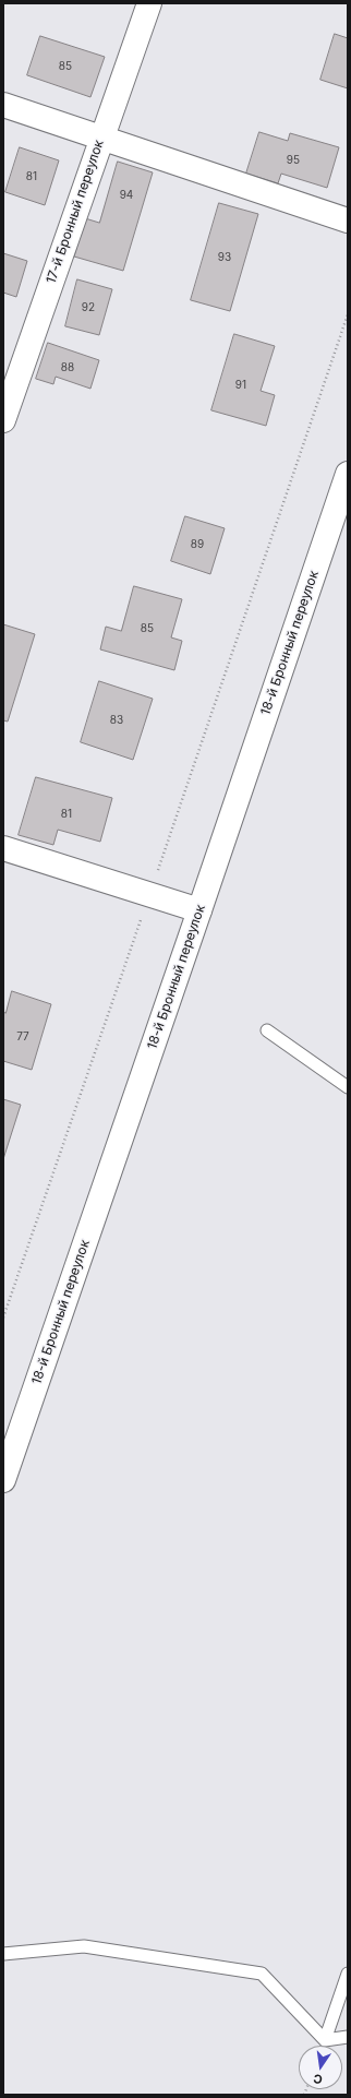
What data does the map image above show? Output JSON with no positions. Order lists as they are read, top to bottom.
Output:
{
  "streets": {
    "street": ["17-й Бронный переулок", "18-й Бронный переулок"]
  },
  "house_numbers": [
    "85",
    "95",
    "81",
    "94",
    "93",
    "92",
    "88",
    "91",
    "89",
    "85",
    "83",
    "81",
    "77"
  ],
  "north": "bottom"
}
